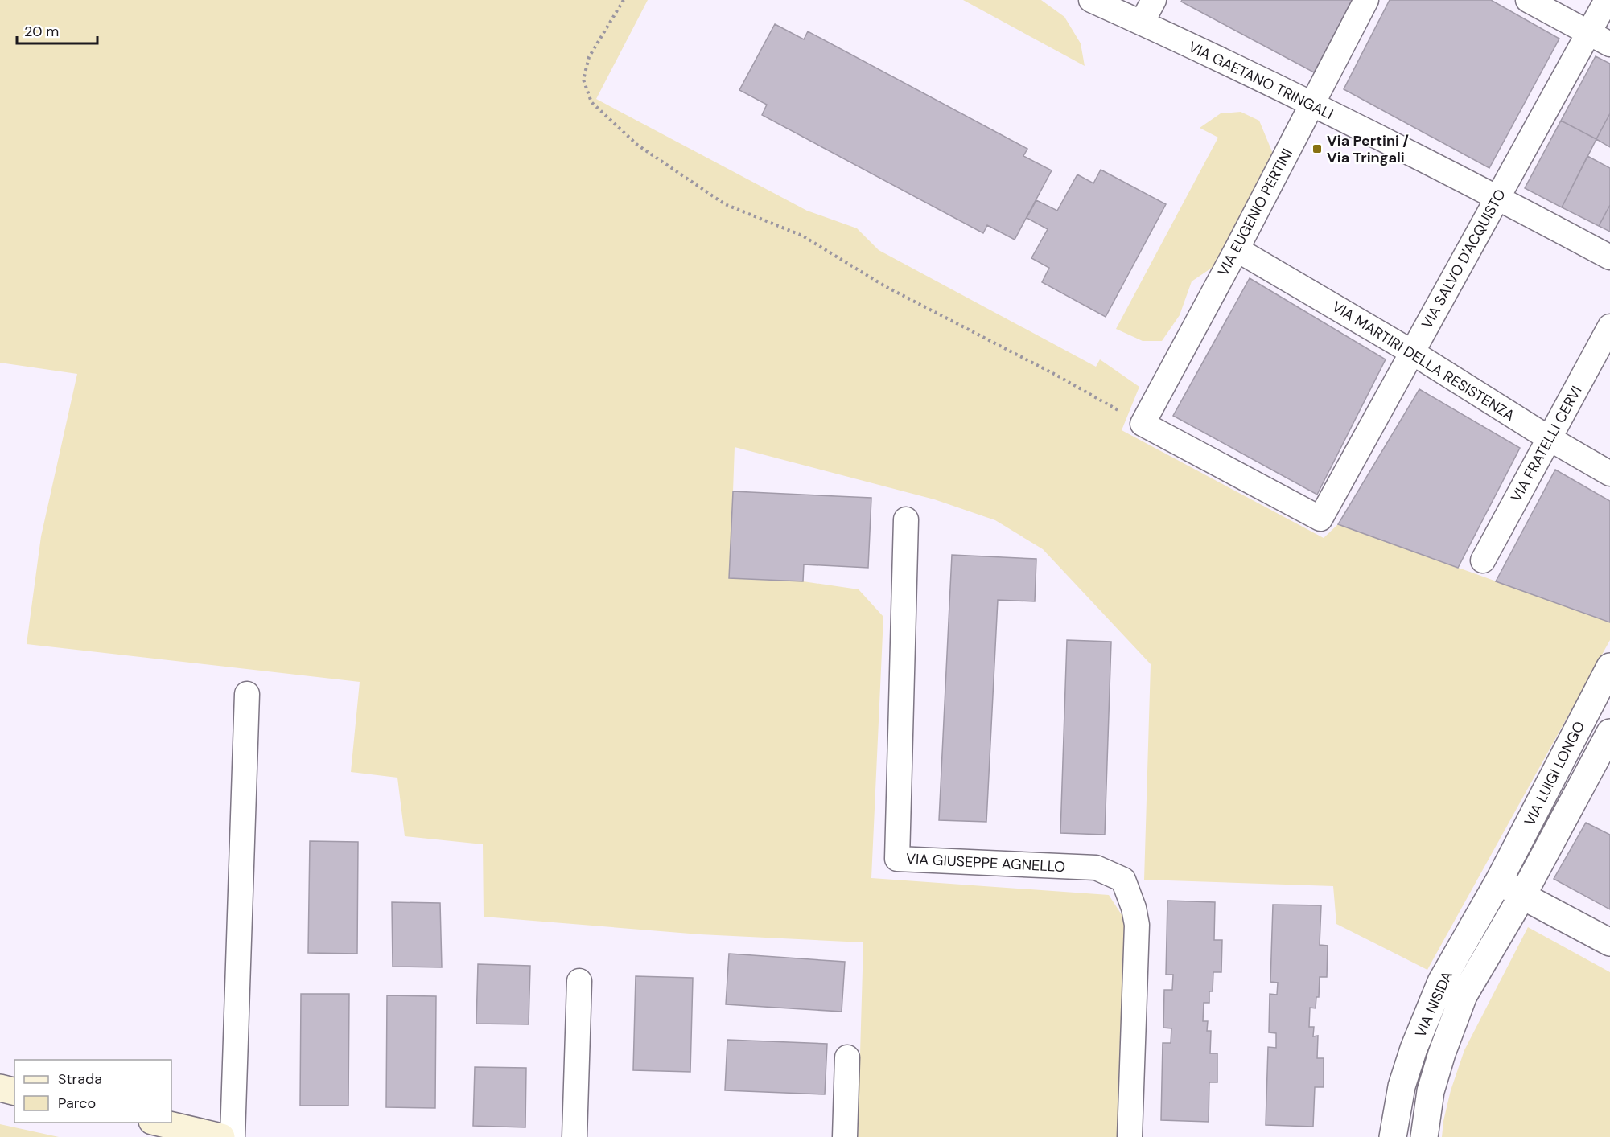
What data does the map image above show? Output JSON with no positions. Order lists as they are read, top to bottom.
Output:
{
  "streets": {
    "street": [
      "VIA GAETANO TRINGALI",
      "VIA EUGENIO PERTINI",
      "VIA SALVO D'ACQUISTO",
      "VIA MARTIRI DELLA RESISTENZA",
      "VIA FRATELLI CERVI",
      "VIA LUIGI LONGO",
      "VIA GIUSEPPE AGNELLO",
      "VIA NISIDA"
    ]
  },
  "crossings": [
    ["VIA GAETANO TRINGALI", "VIA EUGENIO PERTINI"],
    ["VIA GAETANO TRINGALI", "VIA SALVO D'ACQUISTO"],
    ["VIA EUGENIO PERTINI", "VIA SALVO D'ACQUISTO"],
    ["VIA EUGENIO PERTINI", "VIA MARTIRI DELLA RESISTENZA"],
    ["VIA SALVO D'ACQUISTO", "VIA MARTIRI DELLA RESISTENZA"],
    ["VIA MARTIRI DELLA RESISTENZA", "VIA FRATELLI CERVI"],
    ["VIA LUIGI LONGO", "VIA NISIDA"]
  ],
  "places": {
    "transit": ["Via Pertini / Via Tringali"]
  },
  "legend": ["Strada", "Parco"],
  "scale_bar": "20 m"
}
